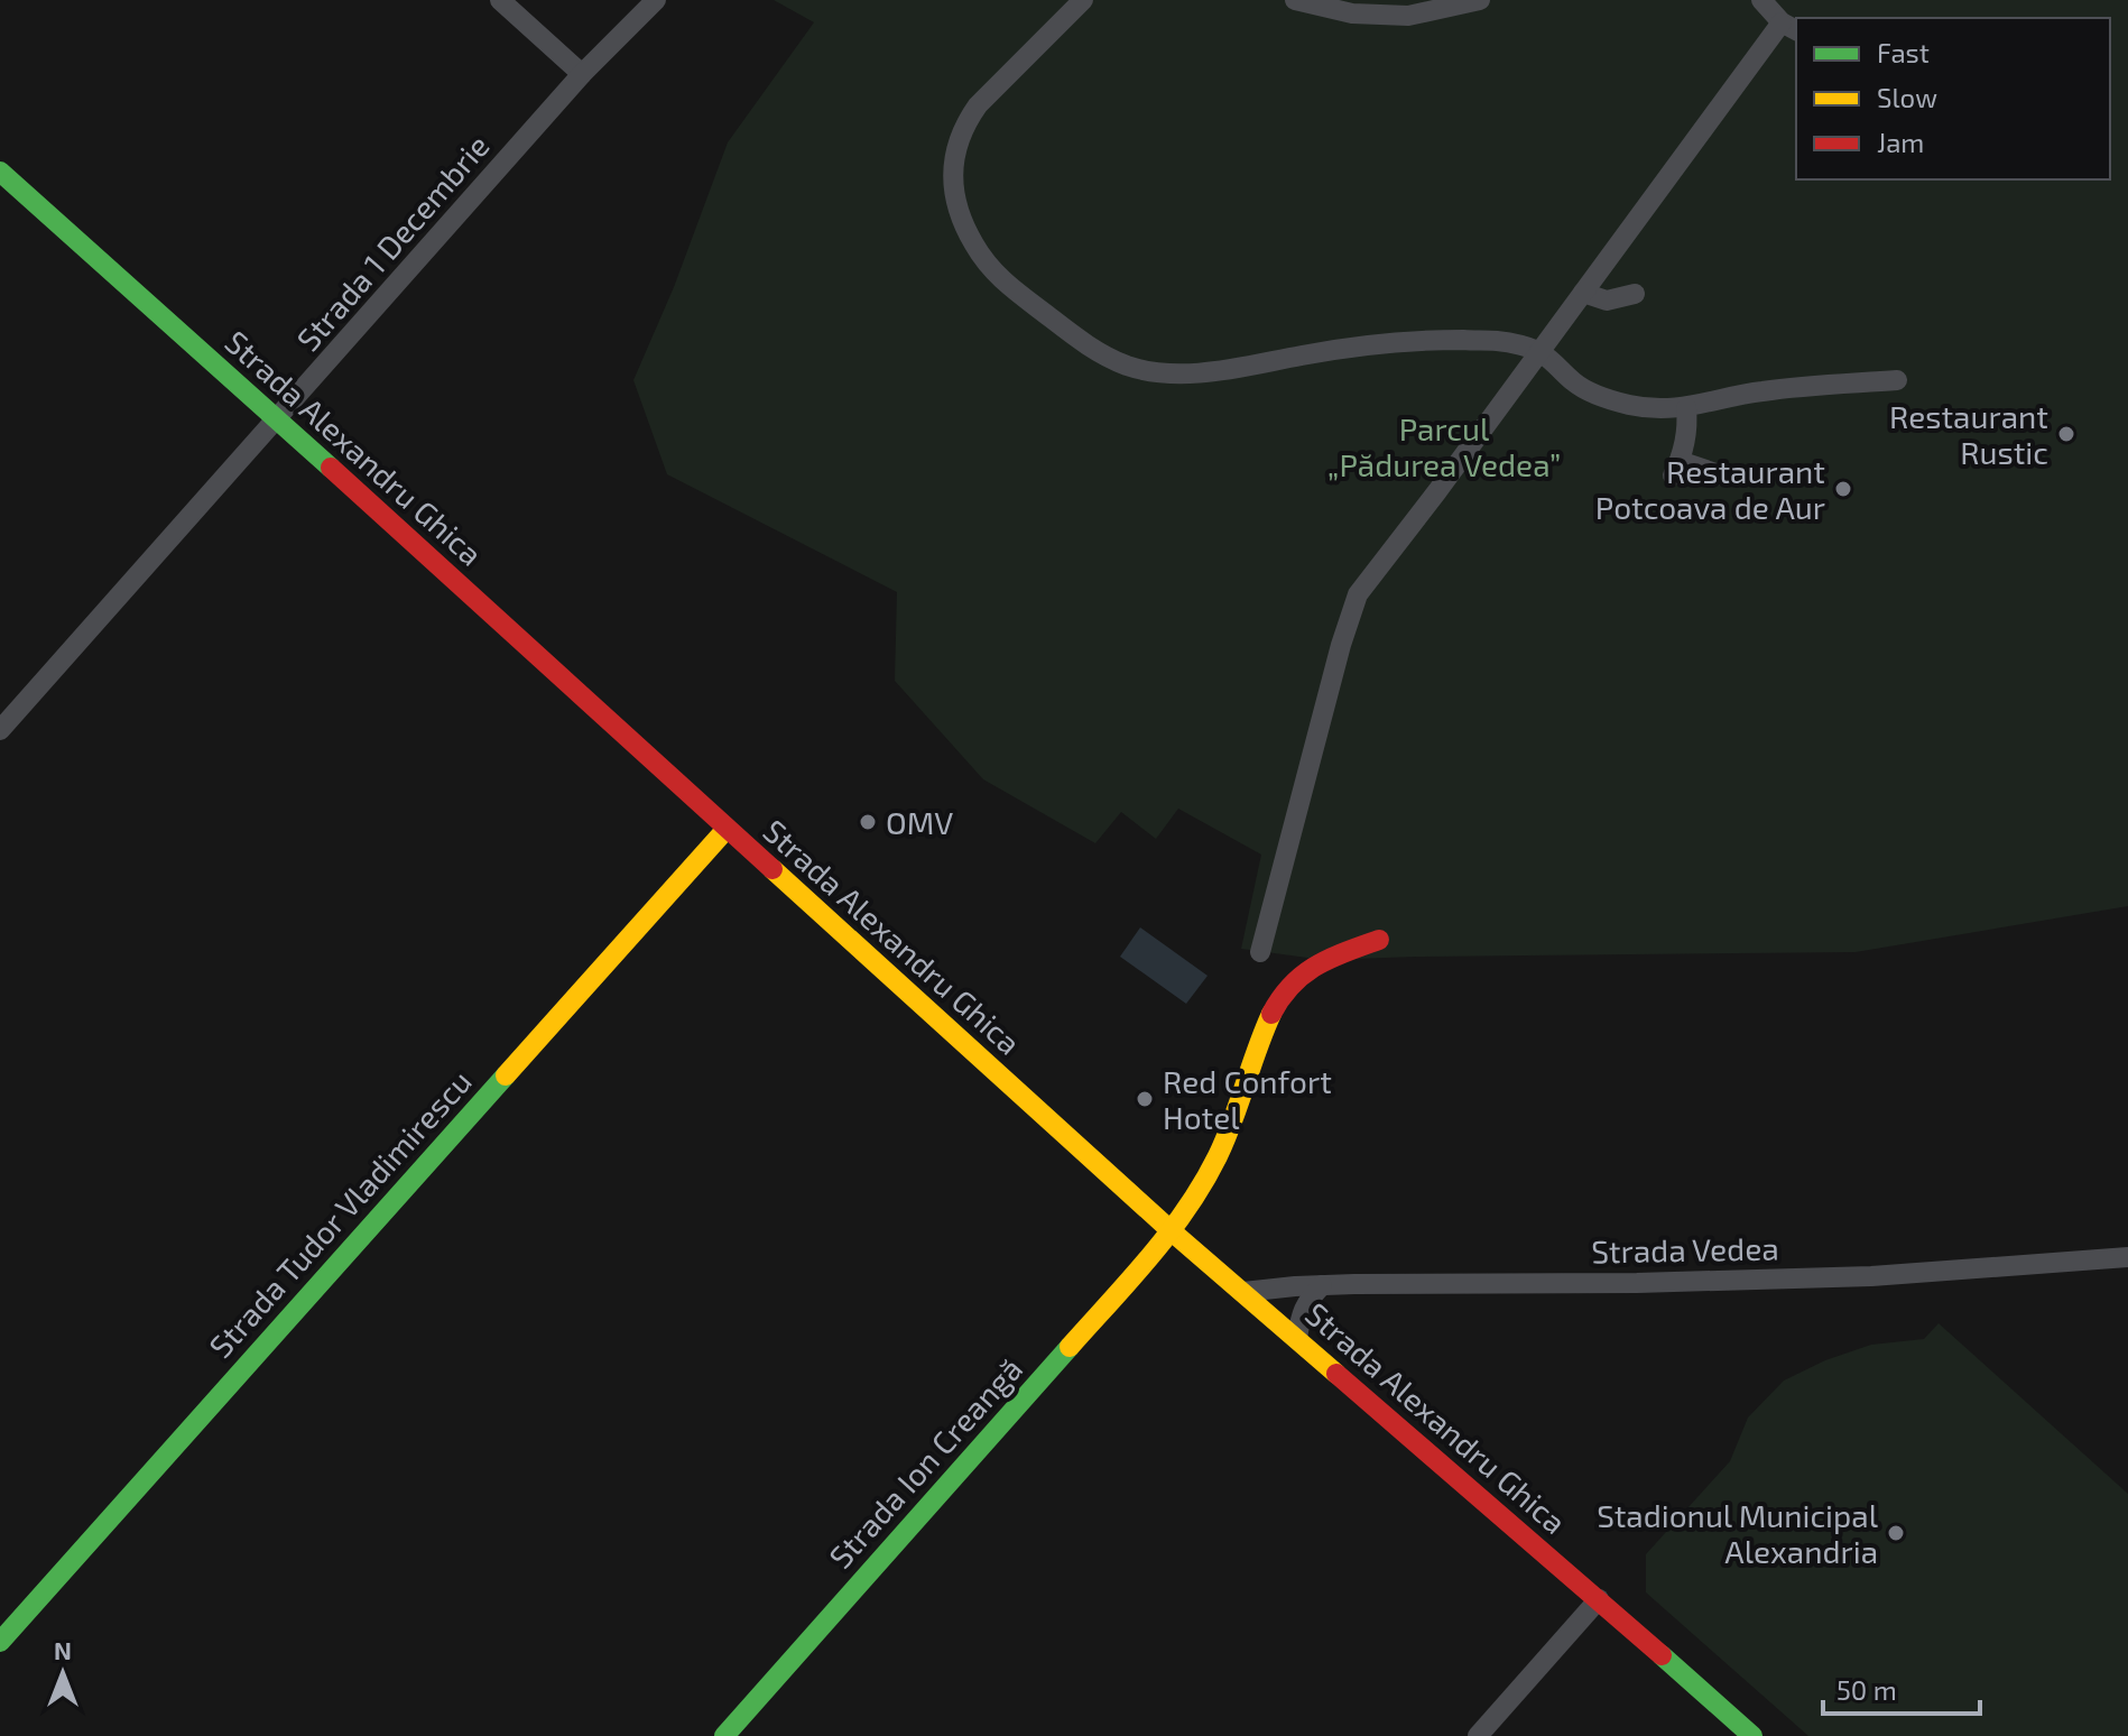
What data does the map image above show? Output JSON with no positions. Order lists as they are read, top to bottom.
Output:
{
  "streets": {
    "street": [
      "Strada 1 Decembrie",
      "Strada Alexandru Ghica",
      "Strada Tudor Vladimirescu",
      "Strada Vedea",
      "Strada Ion Creangă"
    ]
  },
  "crossings": [
    ["Strada 1 Decembrie", "Strada Alexandru Ghica"],
    ["Strada Alexandru Ghica", "Strada Tudor Vladimirescu"],
    ["Strada Alexandru Ghica", "Strada Vedea"],
    ["Strada Alexandru Ghica", "Strada Ion Creangă"]
  ],
  "parks": ["Parcul „Pădurea Vedea”"],
  "places": [
    "Restaurant Rustic",
    "Restaurant Potcoava de Aur",
    "OMV",
    "Red Confort Hotel",
    "Stadionul Municipal Alexandria"
  ],
  "legend": ["Fast", "Slow", "Jam"],
  "scale_bar": "50 m",
  "north": "top"
}
